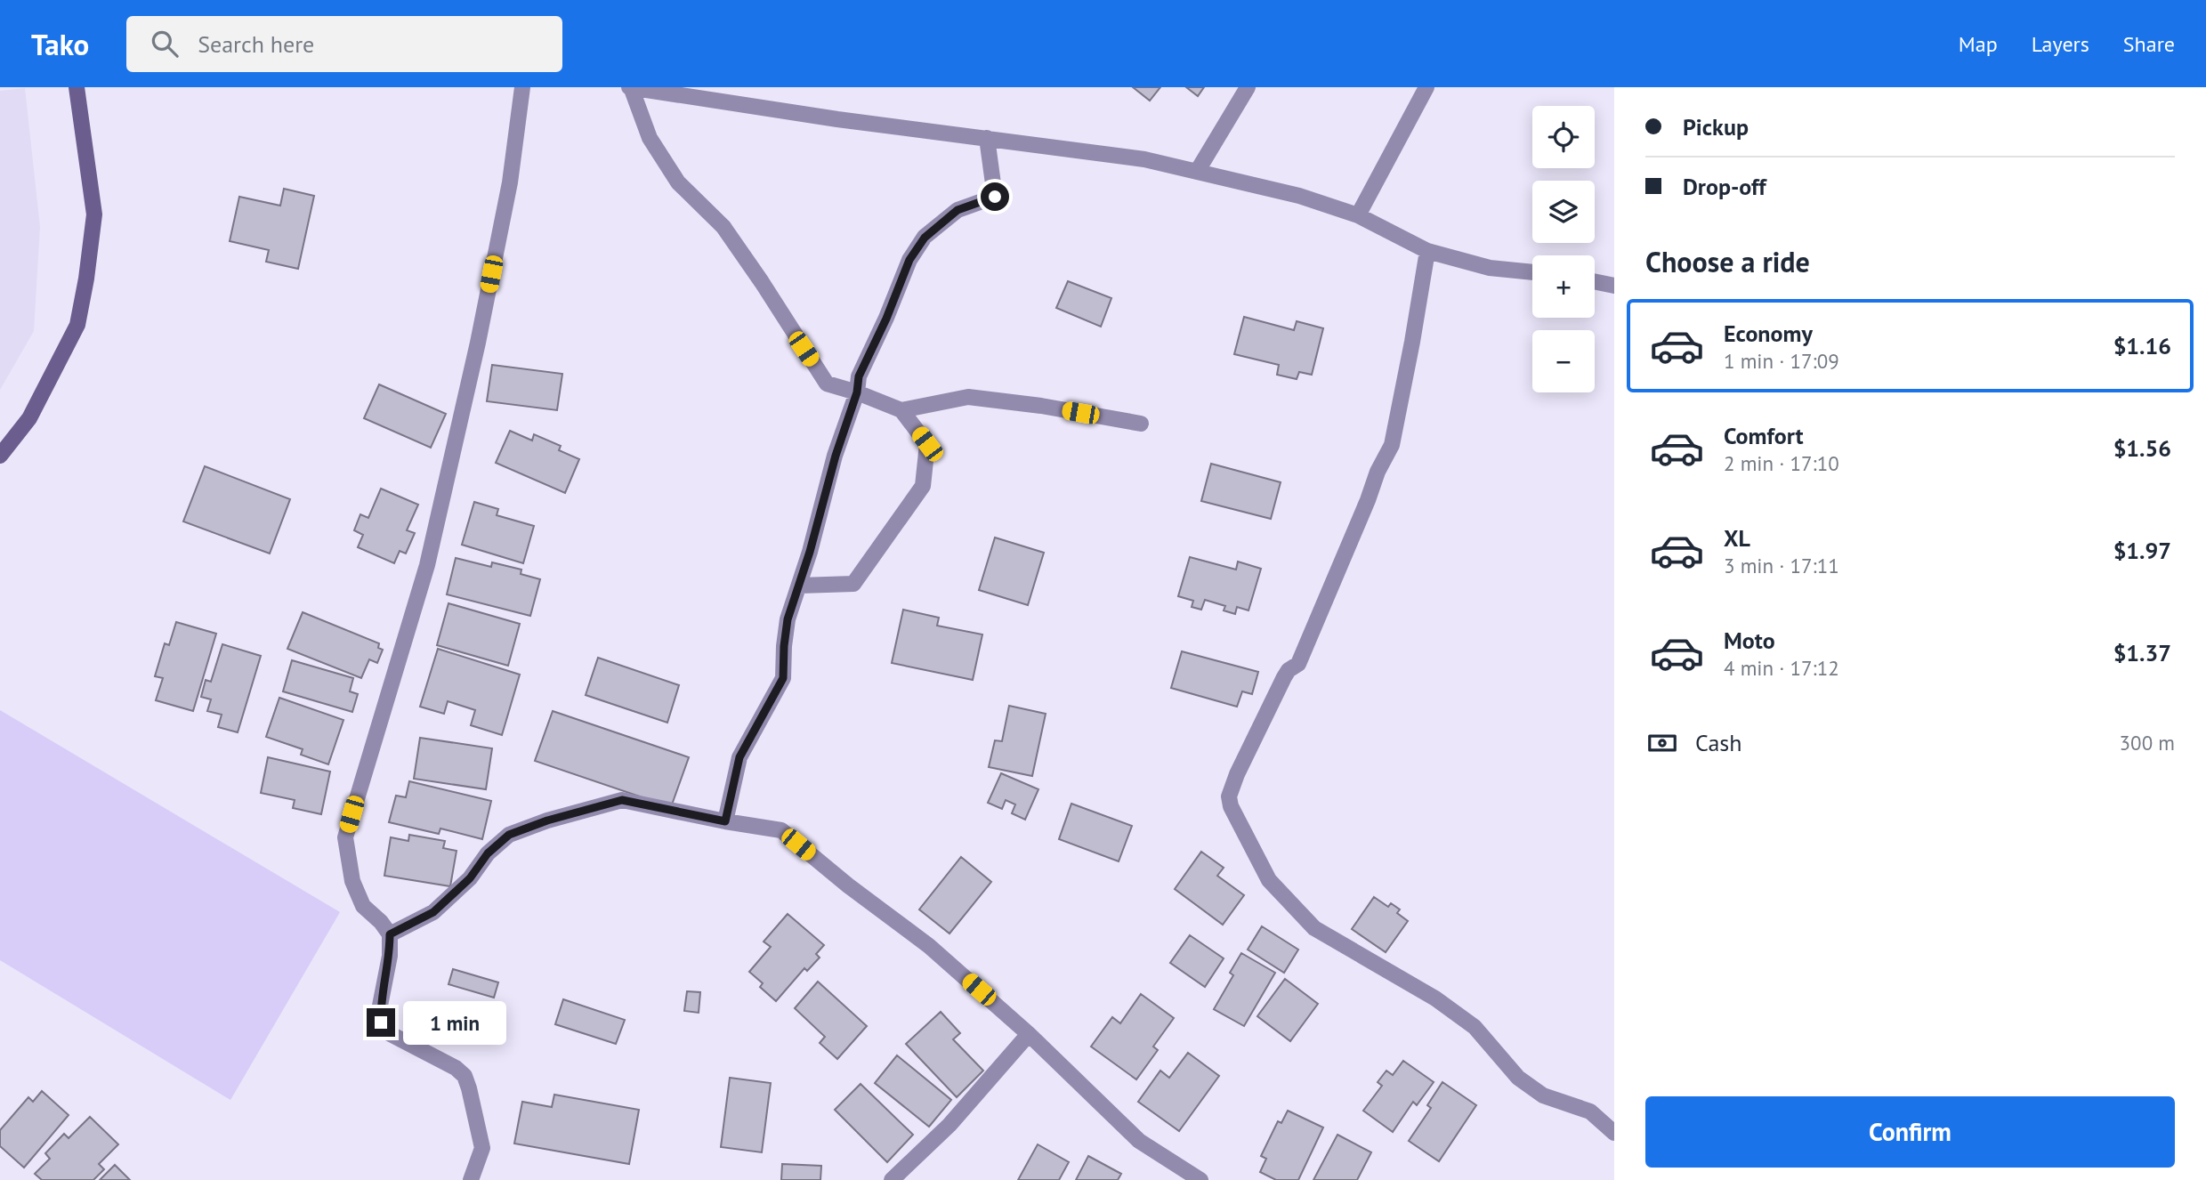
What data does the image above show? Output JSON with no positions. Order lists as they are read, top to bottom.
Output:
{
  "page": {
    "header": "Tako",
    "search": "Search here",
    "nav": ["Map", "Layers", "Share"],
    "banner": ["Pickup", "Drop-off"],
    "map_buttons": ["+", "−"],
    "heading": "Choose a ride",
    "list": [
      {
        "name": "Economy",
        "note": "1 min · 17:09",
        "value": "$1.16"
      },
      {
        "name": "Comfort",
        "note": "2 min · 17:10",
        "value": "$1.56"
      },
      {
        "name": "XL",
        "note": "3 min · 17:11",
        "value": "$1.97"
      },
      {
        "name": "Moto",
        "note": "4 min · 17:12",
        "value": "$1.37"
      }
    ],
    "pay": ["Cash", "300 m"],
    "bubble": "1 min",
    "buttons": "Confirm"
  }
}
